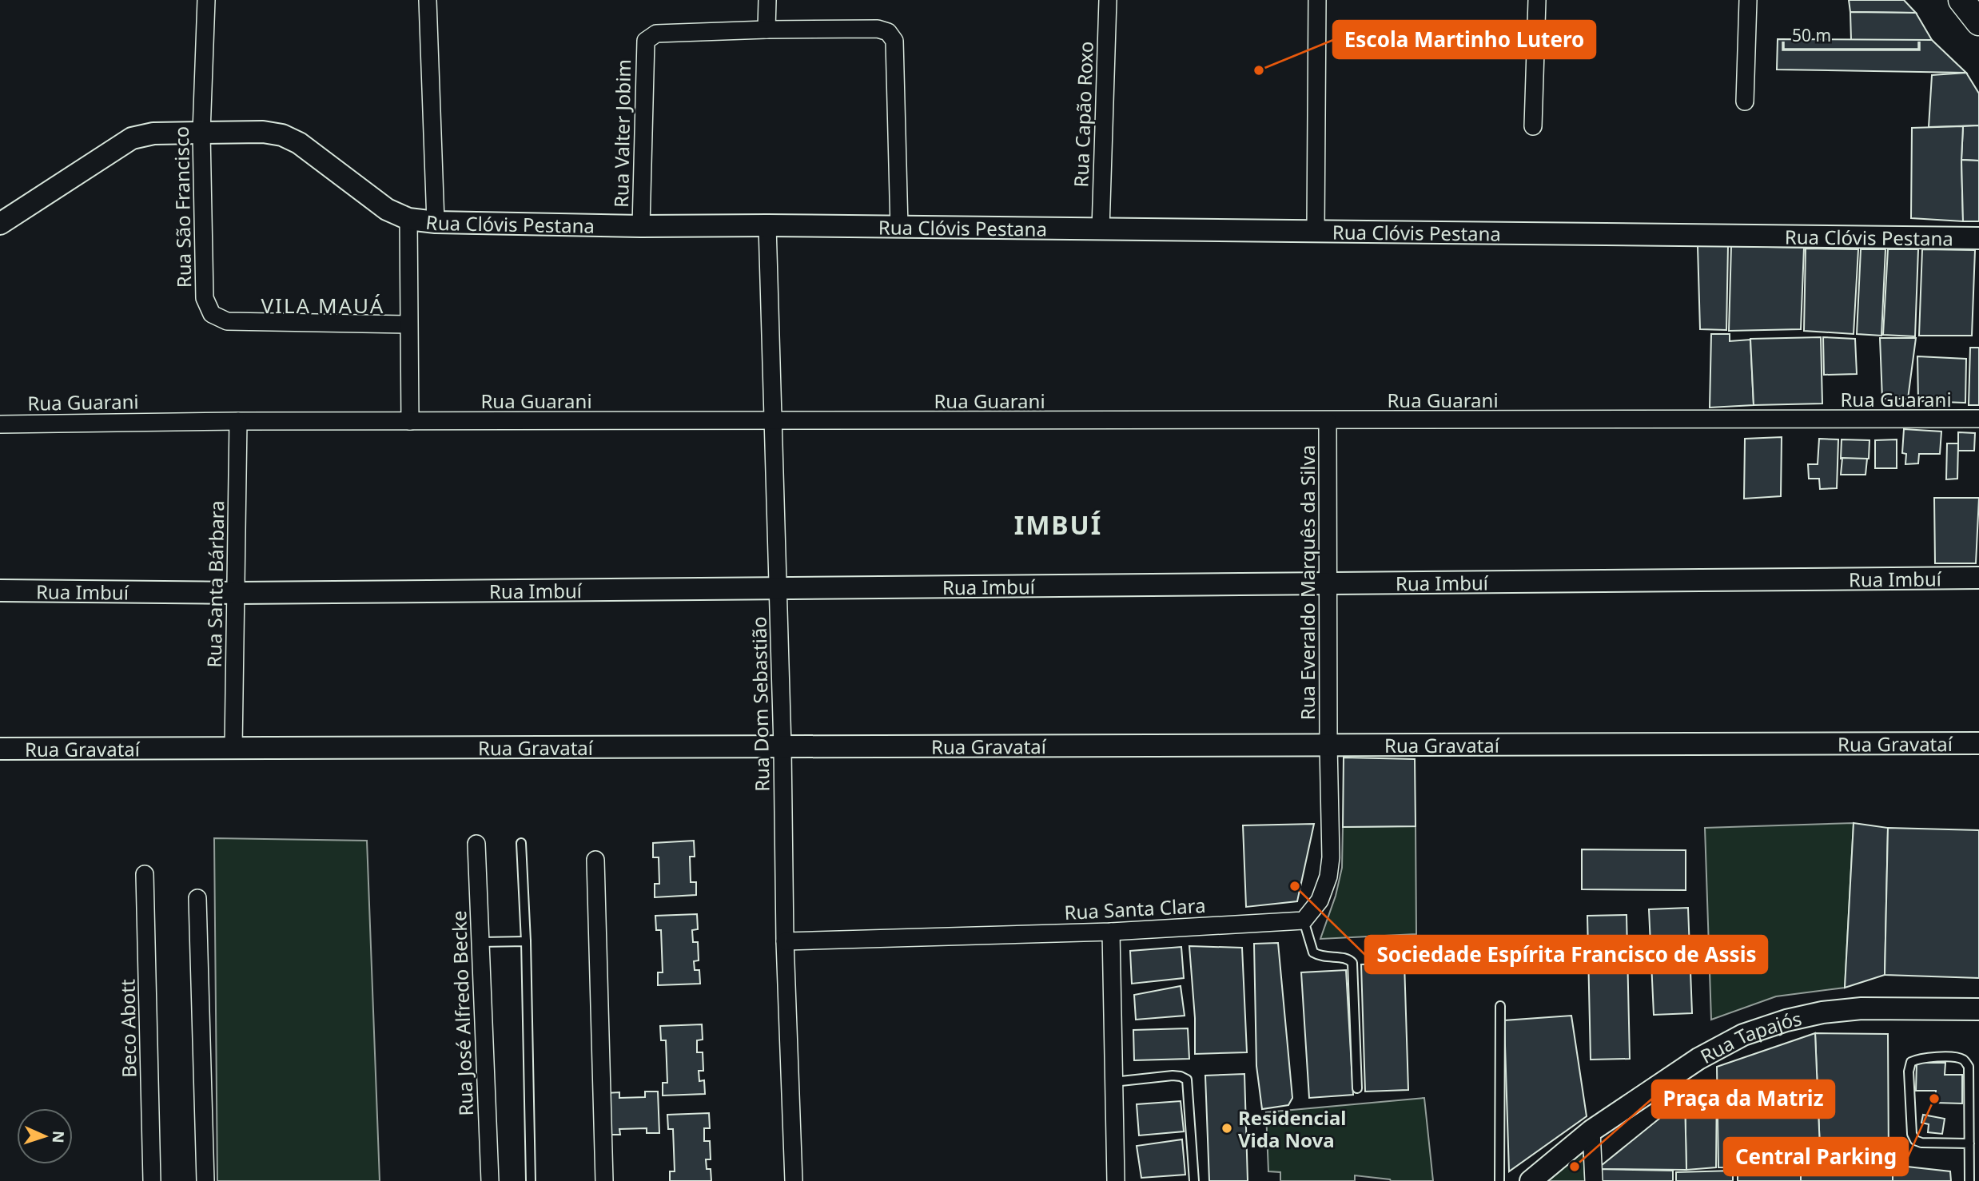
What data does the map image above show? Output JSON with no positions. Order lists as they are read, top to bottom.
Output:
{
  "streets": {
    "street": [
      "Rua Capão Roxo",
      "Rua Valter Jobim",
      "Rua São Francisco",
      "Rua Clóvis Pestana",
      "Rua Guarani",
      "Rua Imbuí",
      "Rua Everaldo Marquês da Silva",
      "Rua Santa Bárbara",
      "Rua Dom Sebastião",
      "Rua Gravataí",
      "Rua Santa Clara",
      "Rua José Alfredo Becke",
      "Beco Abott",
      "Rua Tapajós"
    ]
  },
  "crossings": [
    ["Rua Capão Roxo", "Rua Clóvis Pestana"],
    ["Rua Valter Jobim", "Rua Clóvis Pestana"],
    ["Rua São Francisco", "Rua Clóvis Pestana"],
    ["Rua Clóvis Pestana", "Rua Dom Sebastião"],
    ["Rua Guarani", "Rua Everaldo Marquês da Silva"],
    ["Rua Guarani", "Rua Santa Bárbara"],
    ["Rua Guarani", "Rua Dom Sebastião"],
    ["Rua Imbuí", "Rua Everaldo Marquês da Silva"],
    ["Rua Imbuí", "Rua Santa Bárbara"],
    ["Rua Imbuí", "Rua Dom Sebastião"],
    ["Rua Everaldo Marquês da Silva", "Rua Gravataí"],
    ["Rua Santa Bárbara", "Rua Gravataí"],
    ["Rua Dom Sebastião", "Rua Gravataí"],
    ["Rua Dom Sebastião", "Rua Santa Clara"]
  ],
  "districts": ["VILA MAUÁ", "IMBUÍ"],
  "places": [
    "Escola Martinho Lutero",
    "Sociedade Espírita Francisco de Assis",
    "Central Parking",
    "Residencial Vida Nova",
    "Praça da Matriz"
  ],
  "scale_bar": "50 m",
  "north": "right"
}
